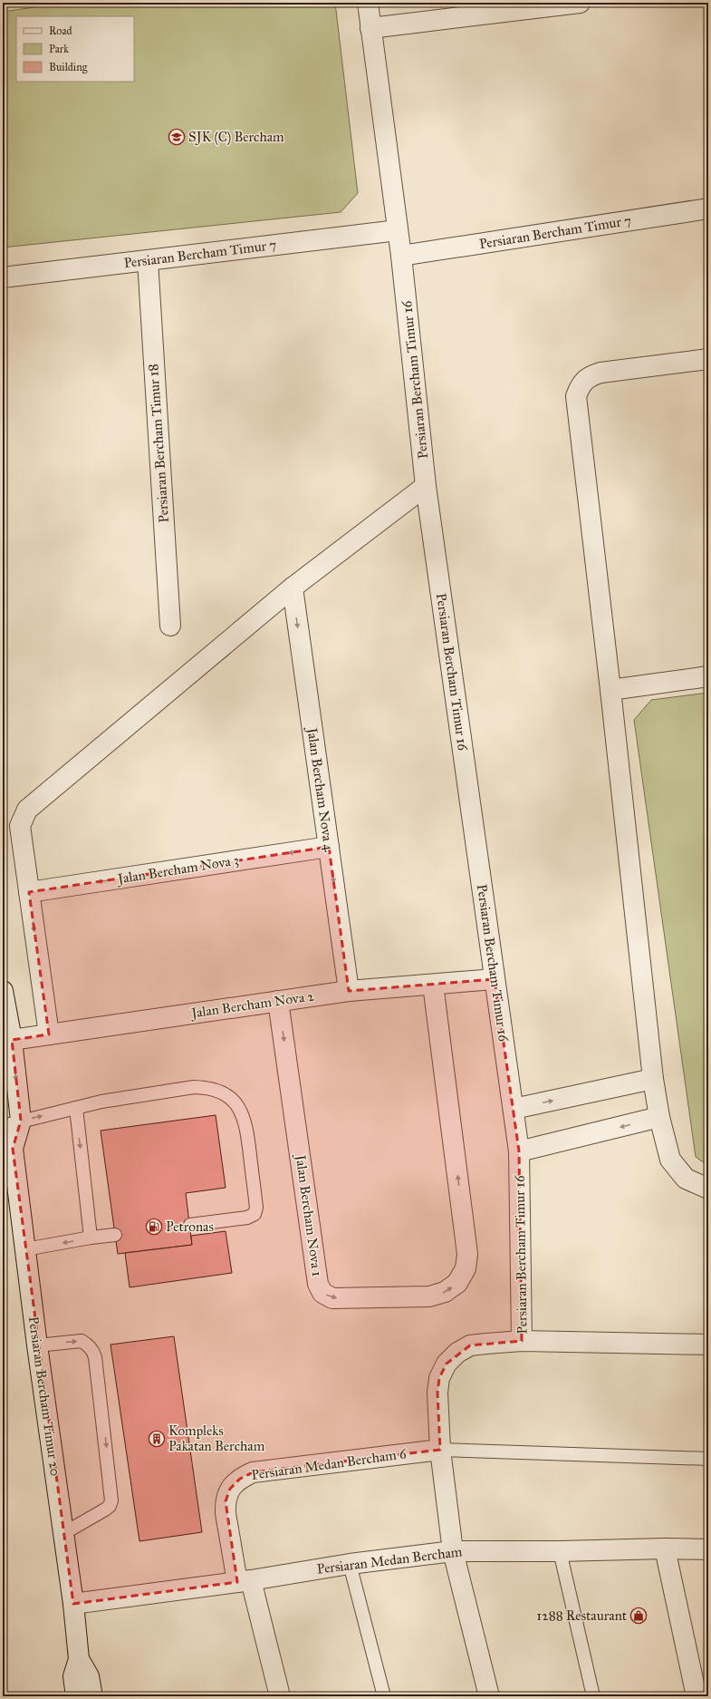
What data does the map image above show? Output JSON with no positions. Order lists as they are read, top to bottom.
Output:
{
  "streets": {
    "street": [
      "Persiaran Bercham Timur 7",
      "Persiaran Bercham Timur 16",
      "Persiaran Bercham Timur 18",
      "Jalan Bercham Nova 4",
      "Jalan Bercham Nova 3",
      "Jalan Bercham Nova 2",
      "Jalan Bercham Nova 1",
      "Persiaran Bercham Timur 20",
      "Persiaran Medan Bercham 6",
      "Persiaran Medan Bercham"
    ]
  },
  "crossings": [
    ["Persiaran Bercham Timur 7", "Persiaran Bercham Timur 16"],
    ["Persiaran Bercham Timur 7", "Persiaran Bercham Timur 18"],
    ["Persiaran Bercham Timur 16", "Jalan Bercham Nova 2"],
    ["Jalan Bercham Nova 4", "Jalan Bercham Nova 3"],
    ["Jalan Bercham Nova 4", "Jalan Bercham Nova 2"],
    ["Jalan Bercham Nova 2", "Jalan Bercham Nova 1"],
    ["Persiaran Bercham Timur 20", "Persiaran Medan Bercham"],
    ["Persiaran Medan Bercham 6", "Persiaran Medan Bercham"]
  ],
  "one_way": ["Jalan Bercham Nova 4", "Jalan Bercham Nova 3"],
  "places": {
    "school or university": ["SJK (C) Bercham"],
    "fuel station": ["Petronas"],
    "building": ["Kompleks Pakatan Bercham"],
    "shop": ["1288 Restaurant"]
  },
  "legend": ["Road", "Park", "Building"]
}
